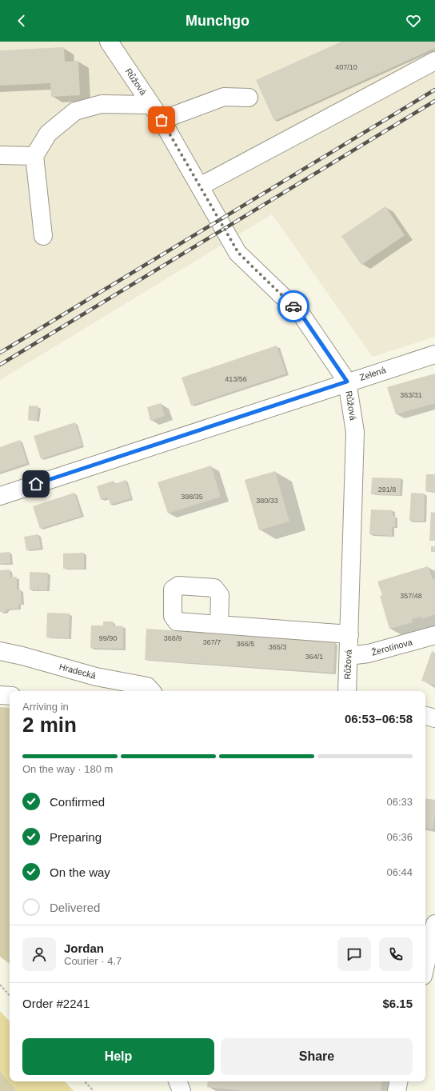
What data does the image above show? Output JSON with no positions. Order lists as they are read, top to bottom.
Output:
{
  "streets": {
    "street": [
      "Růžová",
      "Zelená",
      "Žerotínova",
      "Hradecká"
    ]
  },
  "crossings": [
    ["Růžová", "Zelená"],
    ["Růžová", "Žerotínova"]
  ],
  "house_numbers": [
    "407/10",
    "413/56",
    "363/31",
    "291/8",
    "398/35",
    "380/33",
    "357/48",
    "99/90",
    "368/9",
    "367/7",
    "366/5",
    "365/3",
    "364/1"
  ],
  "page": {
    "header": "Munchgo",
    "heading": ["2 min", "Arriving in", "06:53–06:58"],
    "panel": [
      "Jordan",
      "Courier · 4.7",
      "Order #2241",
      "$6.15"
    ],
    "bar": "On the way · 180 m",
    "list": [
      ["Confirmed", "06:33"],
      ["Preparing", "06:36"],
      ["On the way", "06:44"],
      "Delivered"
    ],
    "buttons": ["Help", "Share"]
  }
}
